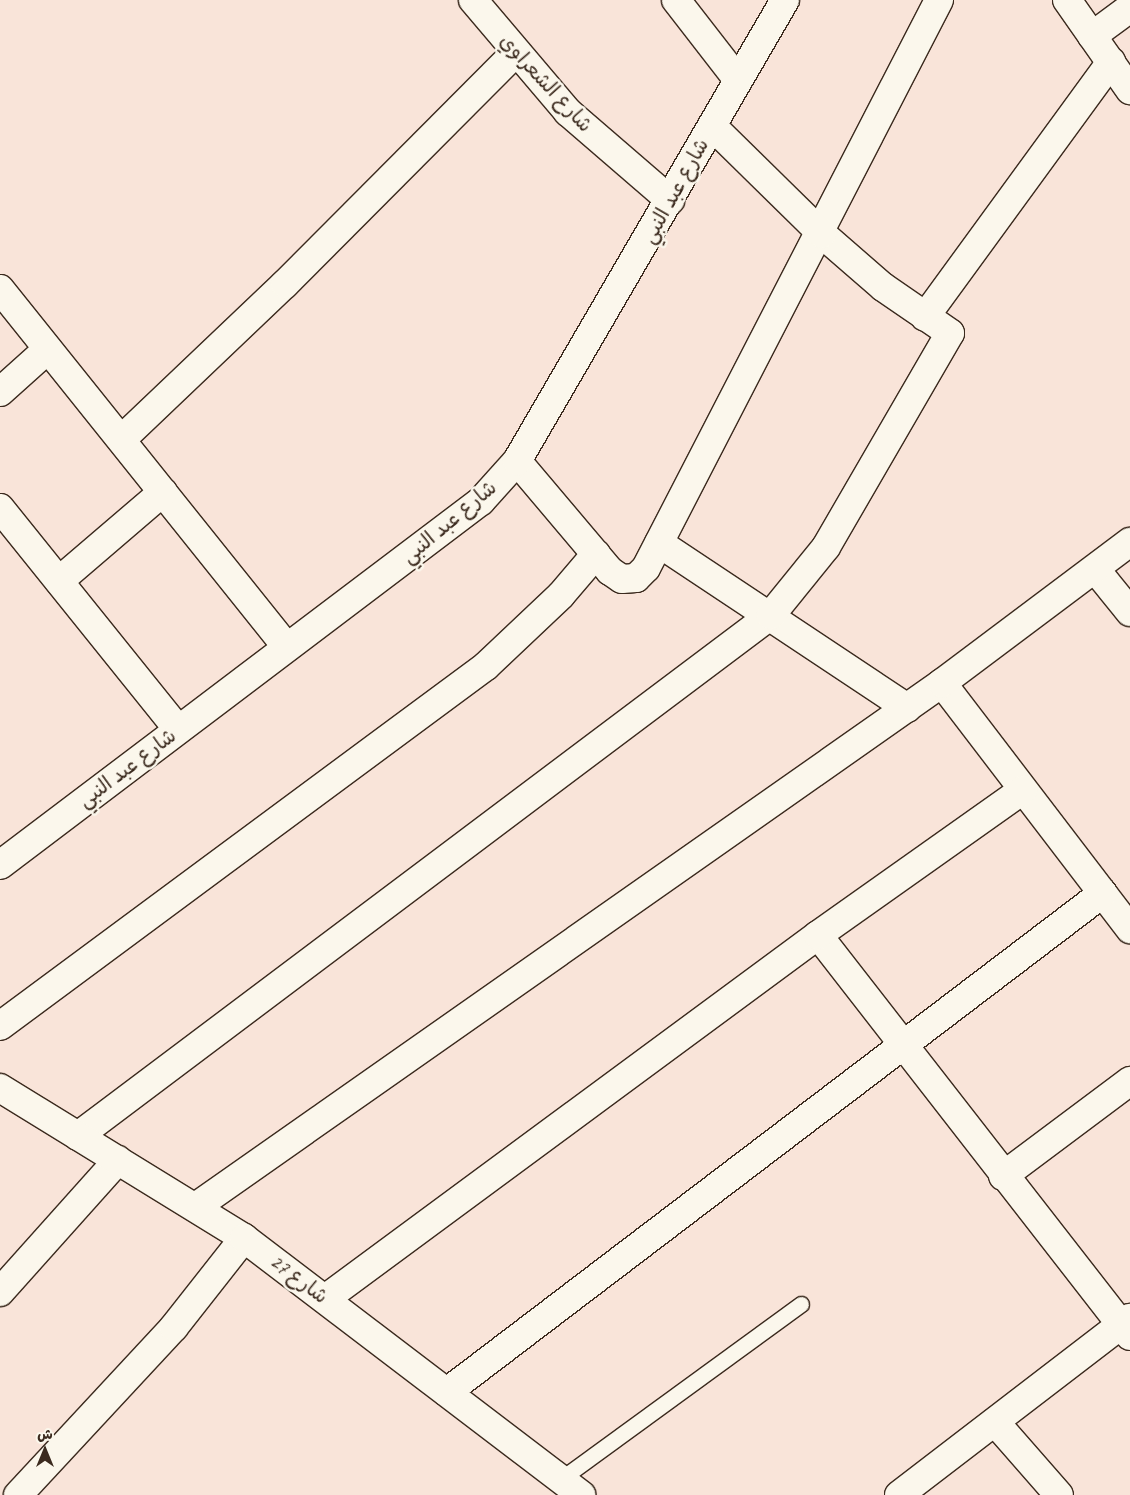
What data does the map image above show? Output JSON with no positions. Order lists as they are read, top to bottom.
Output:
{
  "streets": {
    "street": ["شارع الشعراوي", "شارع عبد النبي", "شارع 27"]
  },
  "crossings": [
    ["شارع الشعراوي", "شارع عبد النبي"]
  ],
  "north": "top"
}
